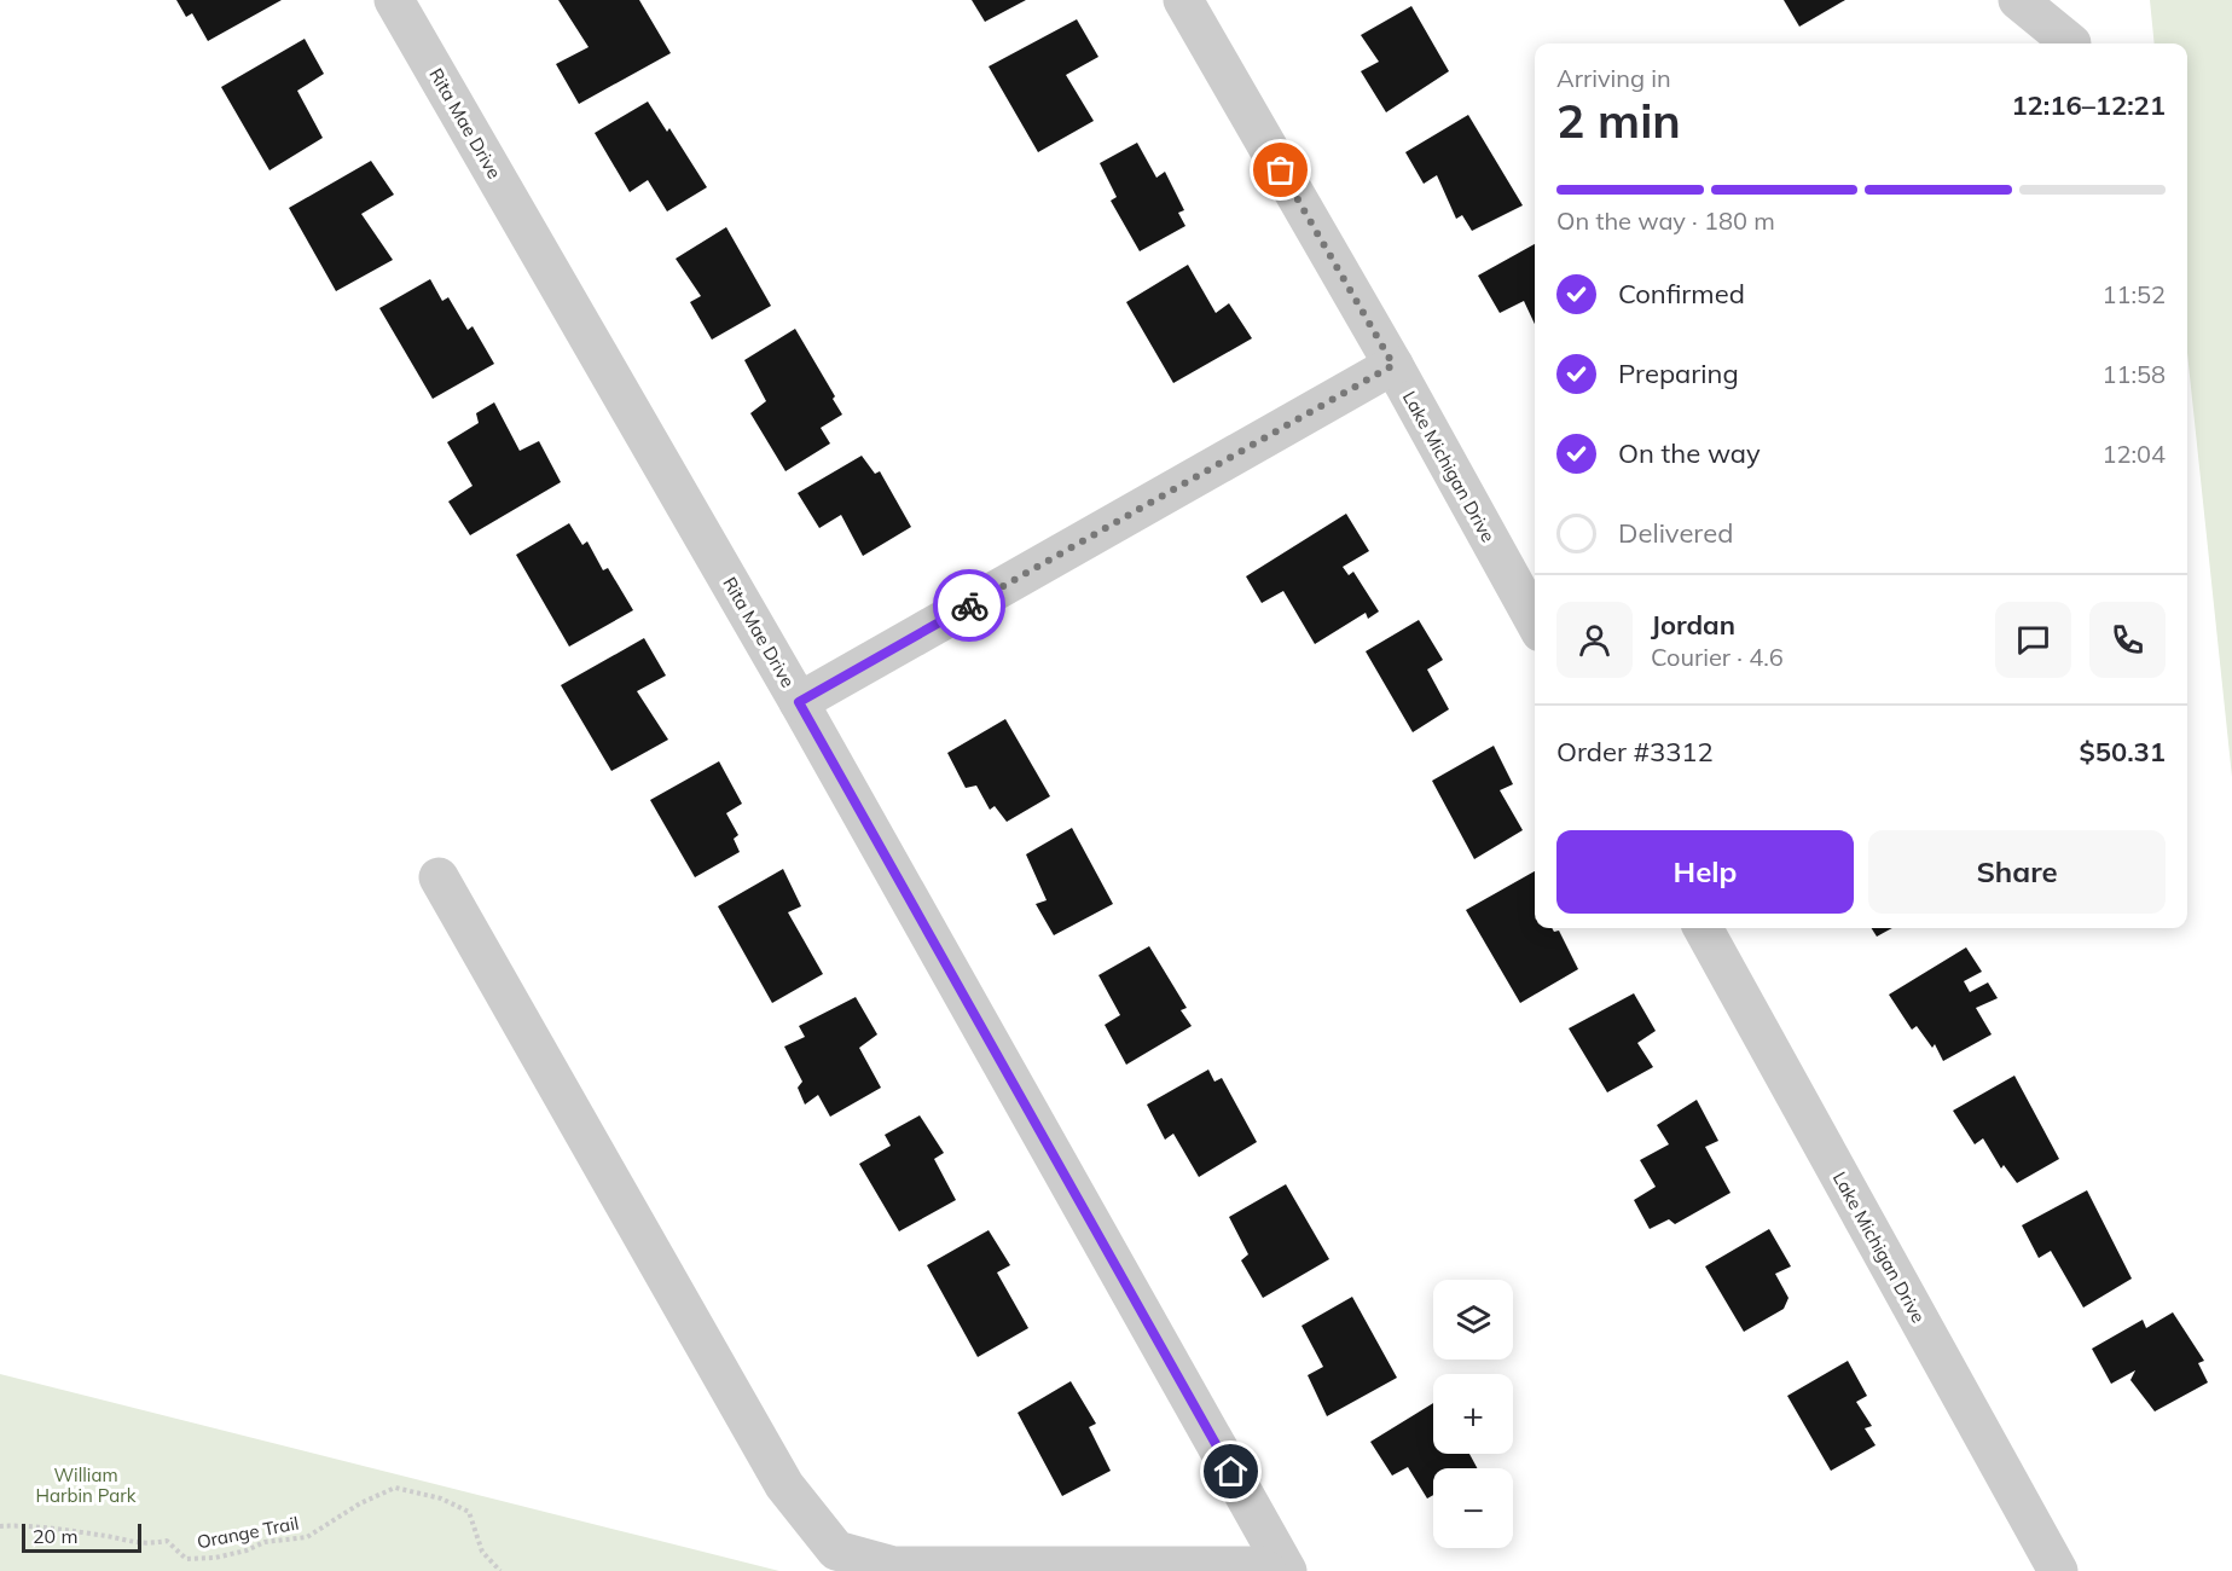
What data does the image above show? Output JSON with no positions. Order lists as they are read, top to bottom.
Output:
{
  "streets": {
    "street": ["Rita Mae Drive", "Lake Michigan Drive"],
    "path": ["Orange Trail"]
  },
  "parks": ["William Harbin Park"],
  "scale_bar": "20 m",
  "page": {
    "heading": ["2 min", "Arriving in", "12:16–12:21"],
    "panel": [
      "Jordan",
      "Courier · 4.6",
      "Order #3312",
      "$50.31"
    ],
    "bar": "On the way · 180 m",
    "list": [
      ["Confirmed", "11:52"],
      ["Preparing", "11:58"],
      ["On the way", "12:04"],
      "Delivered"
    ],
    "buttons": ["Help", "Share"],
    "map_buttons": ["+", "−"],
    "scale": "20 m"
  }
}
